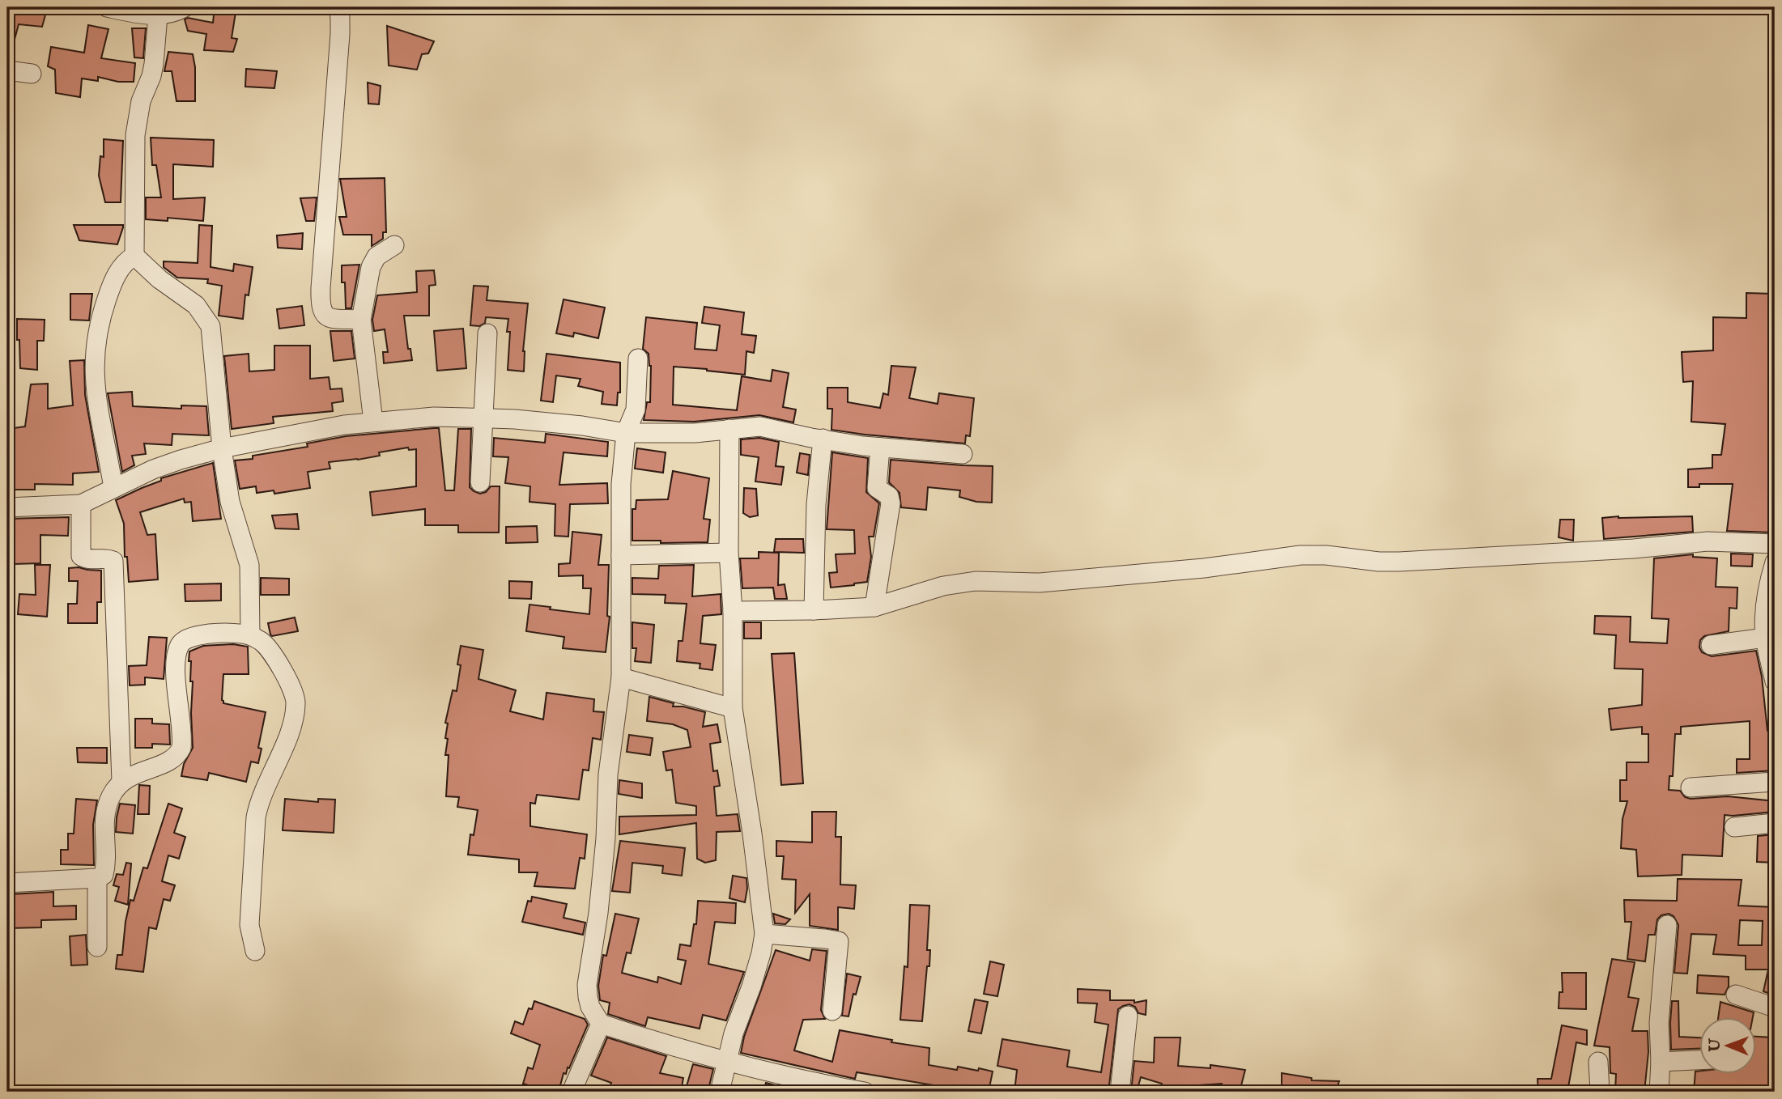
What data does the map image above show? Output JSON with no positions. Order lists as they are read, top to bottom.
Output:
{
  "north": "left"
}
